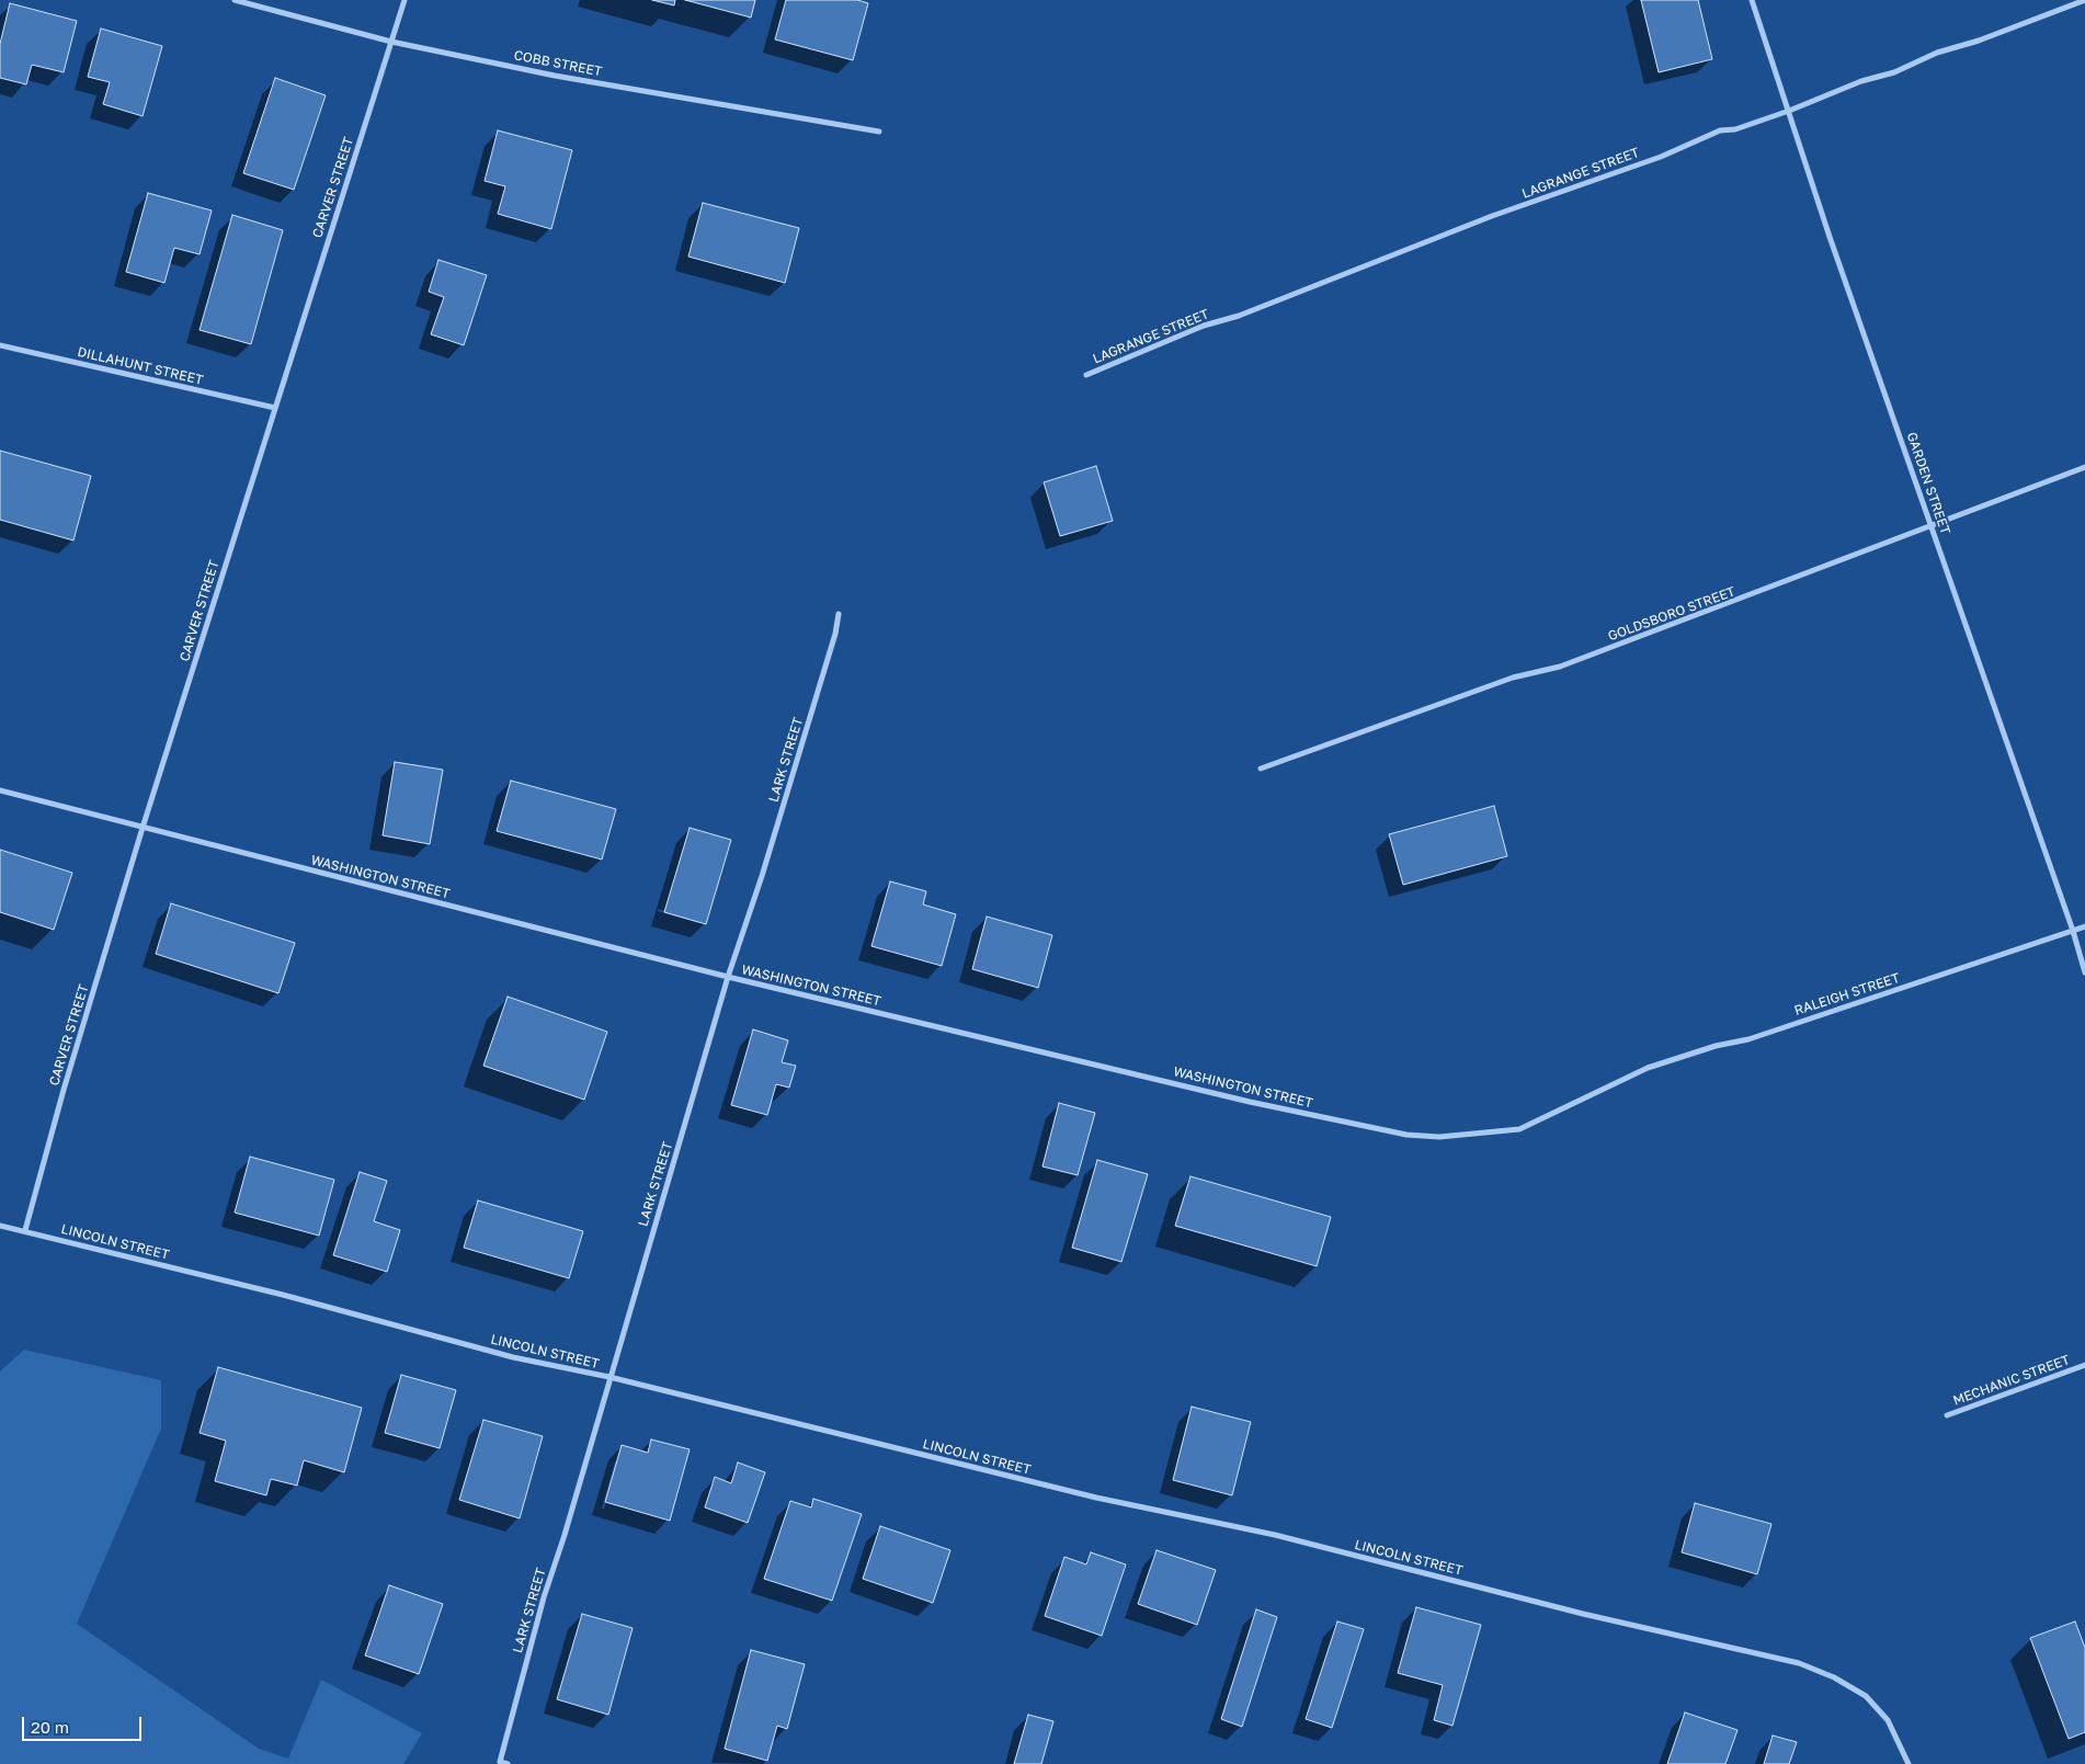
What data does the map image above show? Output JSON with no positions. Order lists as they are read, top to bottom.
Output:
{
  "streets": {
    "street": [
      "COBB STREET",
      "LAGRANGE STREET",
      "CARVER STREET",
      "DILLAHUNT STREET",
      "GARDEN STREET",
      "GOLDSBORO STREET",
      "LARK STREET",
      "WASHINGTON STREET",
      "RALEIGH STREET",
      "LINCOLN STREET",
      "MECHANIC STREET"
    ]
  },
  "crossings": [
    ["COBB STREET", "CARVER STREET"],
    ["LAGRANGE STREET", "GARDEN STREET"],
    ["CARVER STREET", "DILLAHUNT STREET"],
    ["CARVER STREET", "WASHINGTON STREET"],
    ["CARVER STREET", "LINCOLN STREET"],
    ["GARDEN STREET", "GOLDSBORO STREET"],
    ["GARDEN STREET", "RALEIGH STREET"],
    ["LARK STREET", "WASHINGTON STREET"],
    ["LARK STREET", "LINCOLN STREET"],
    ["WASHINGTON STREET", "RALEIGH STREET"]
  ],
  "scale_bar": "20 m"
}
